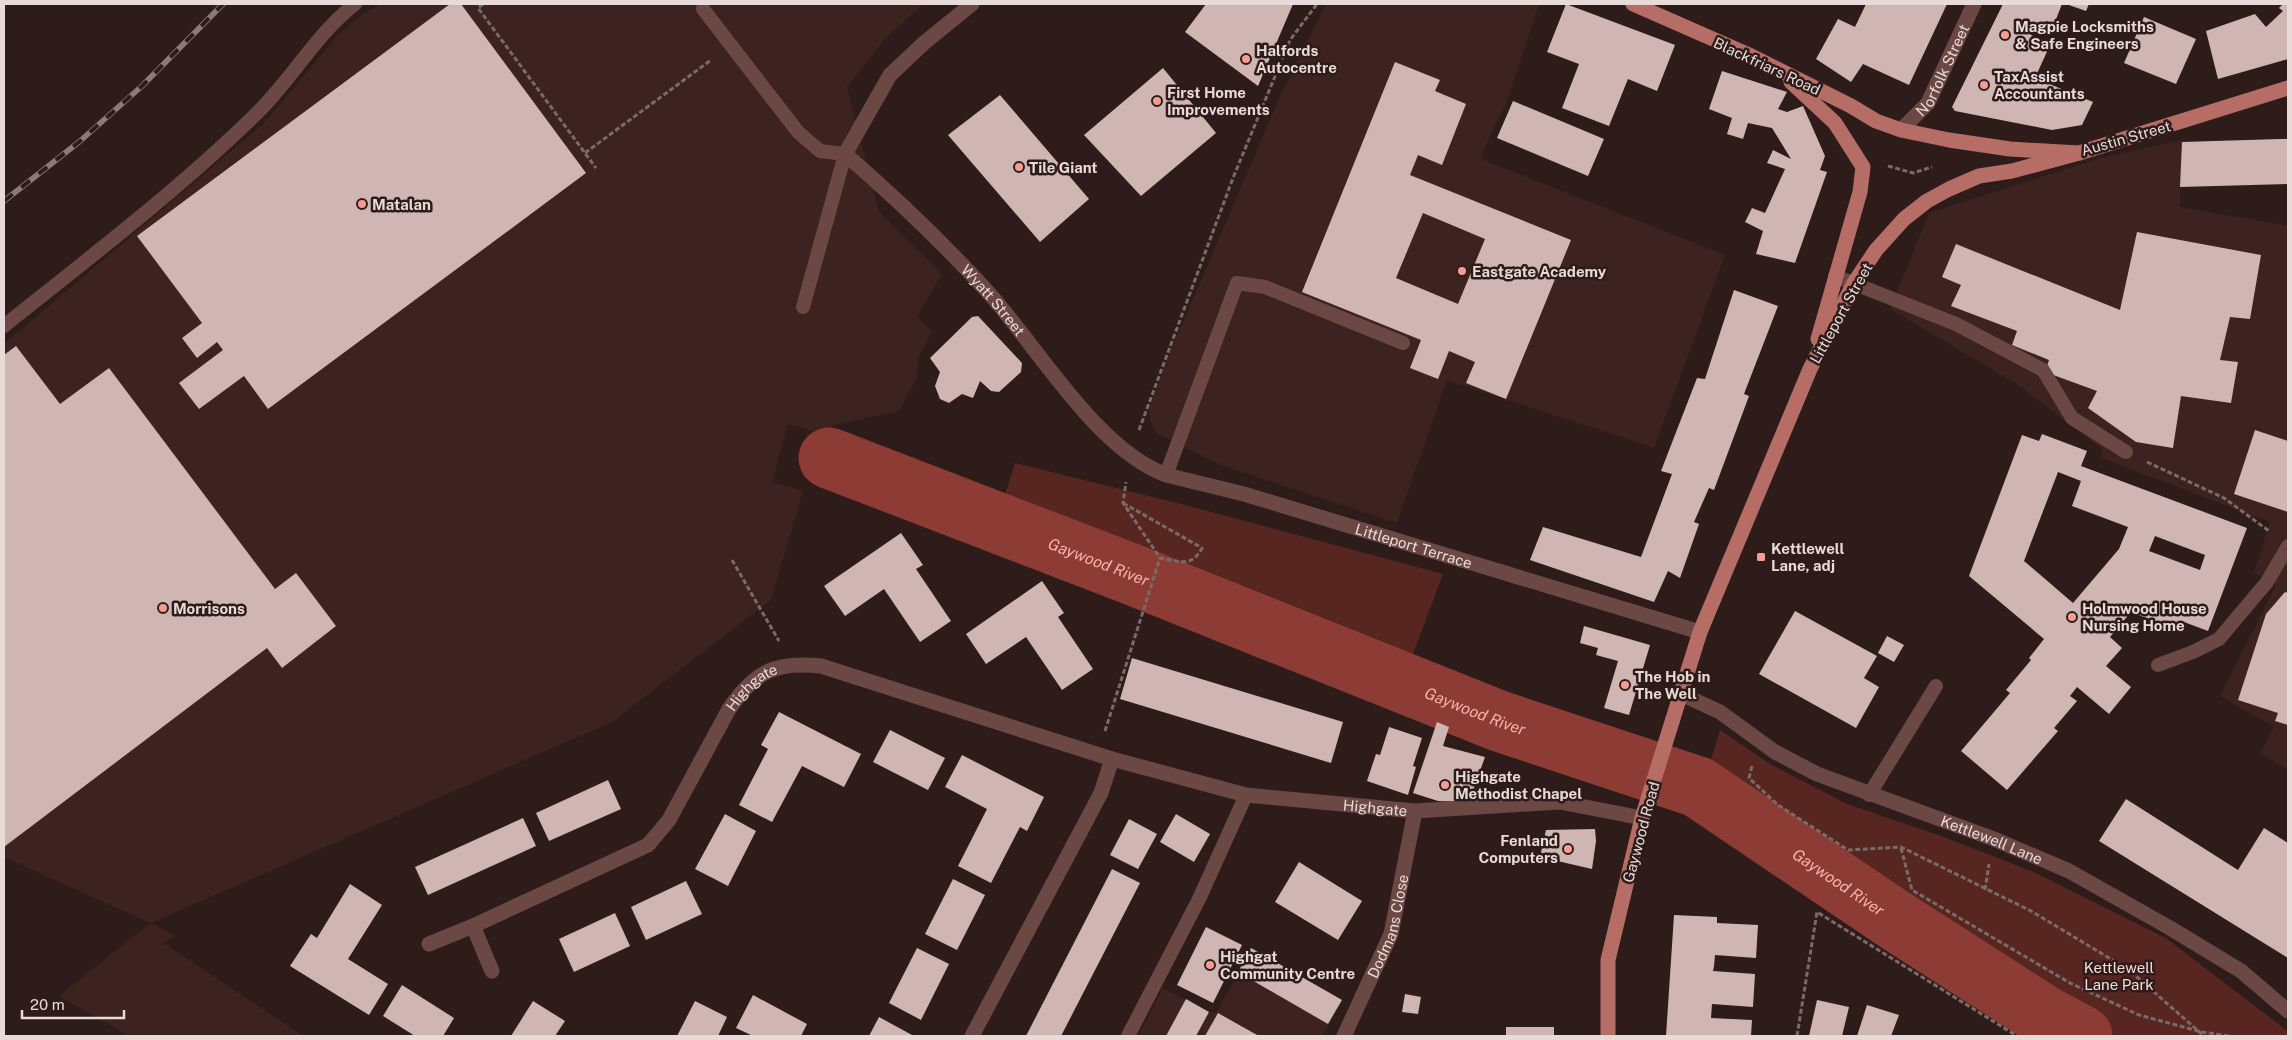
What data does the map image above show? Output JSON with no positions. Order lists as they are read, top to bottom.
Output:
{
  "streets": {
    "main road": [
      "Blackfriars Road",
      "Austin Street",
      "Littleport Street",
      "Gaywood Road"
    ],
    "street": [
      "Norfolk Street",
      "Wyatt Street",
      "Littleport Terrace",
      "Highgate",
      "Kettlewell Lane",
      "Dodmans Close"
    ]
  },
  "crossings": [
    ["Blackfriars Road", "Norfolk Street"],
    ["Blackfriars Road", "Austin Street"],
    ["Norfolk Street", "Austin Street"],
    ["Austin Street", "Littleport Street"],
    ["Wyatt Street", "Littleport Terrace"],
    ["Littleport Street", "Littleport Terrace"],
    ["Littleport Street", "Gaywood Road"],
    ["Littleport Terrace", "Gaywood Road"],
    ["Highgate", "Gaywood Road"],
    ["Highgate", "Dodmans Close"],
    ["Gaywood Road", "Kettlewell Lane"]
  ],
  "water": ["Gaywood River"],
  "parks": ["Kettlewell Lane Park"],
  "places": {
    "other": [
      "Magpie Locksmiths & Safe Engineers",
      "Halfords Autocentre",
      "TaxAssist Accountants",
      "First Home Improvements",
      "Tile Giant",
      "Matalan",
      "Eastgate Academy",
      "Morrisons",
      "Holmwood House Nursing Home",
      "The Hob in The Well",
      "Highgate Methodist Chapel",
      "Fenland Computers",
      "Highgat Community Centre"
    ],
    "transit": ["Kettlewell Lane, adj"]
  },
  "scale_bar": "20 m"
}
